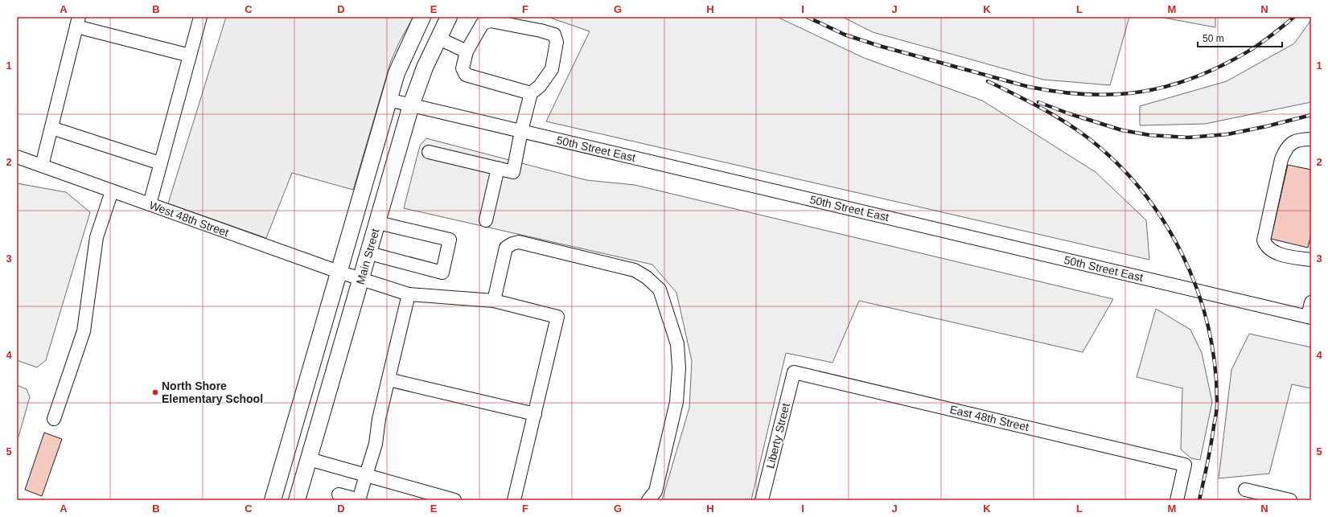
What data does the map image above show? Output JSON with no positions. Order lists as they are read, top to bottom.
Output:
{
  "streets": {
    "main road": ["Main Street"],
    "street": [
      "50th Street East",
      "West 48th Street",
      "East 48th Street",
      "Liberty Street"
    ]
  },
  "crossings": [
    ["50th Street East", "Main Street"],
    ["West 48th Street", "Main Street"],
    ["East 48th Street", "Liberty Street"]
  ],
  "places": ["North Shore Elementary School"],
  "scale_bar": "50 m",
  "grid": {
    "columns": [
      "A",
      "B",
      "C",
      "D",
      "E",
      "F",
      "G",
      "H",
      "I",
      "J",
      "K",
      "L",
      "M",
      "N"
    ],
    "rows": [
      "1",
      "2",
      "3",
      "4",
      "5"
    ]
  }
}
